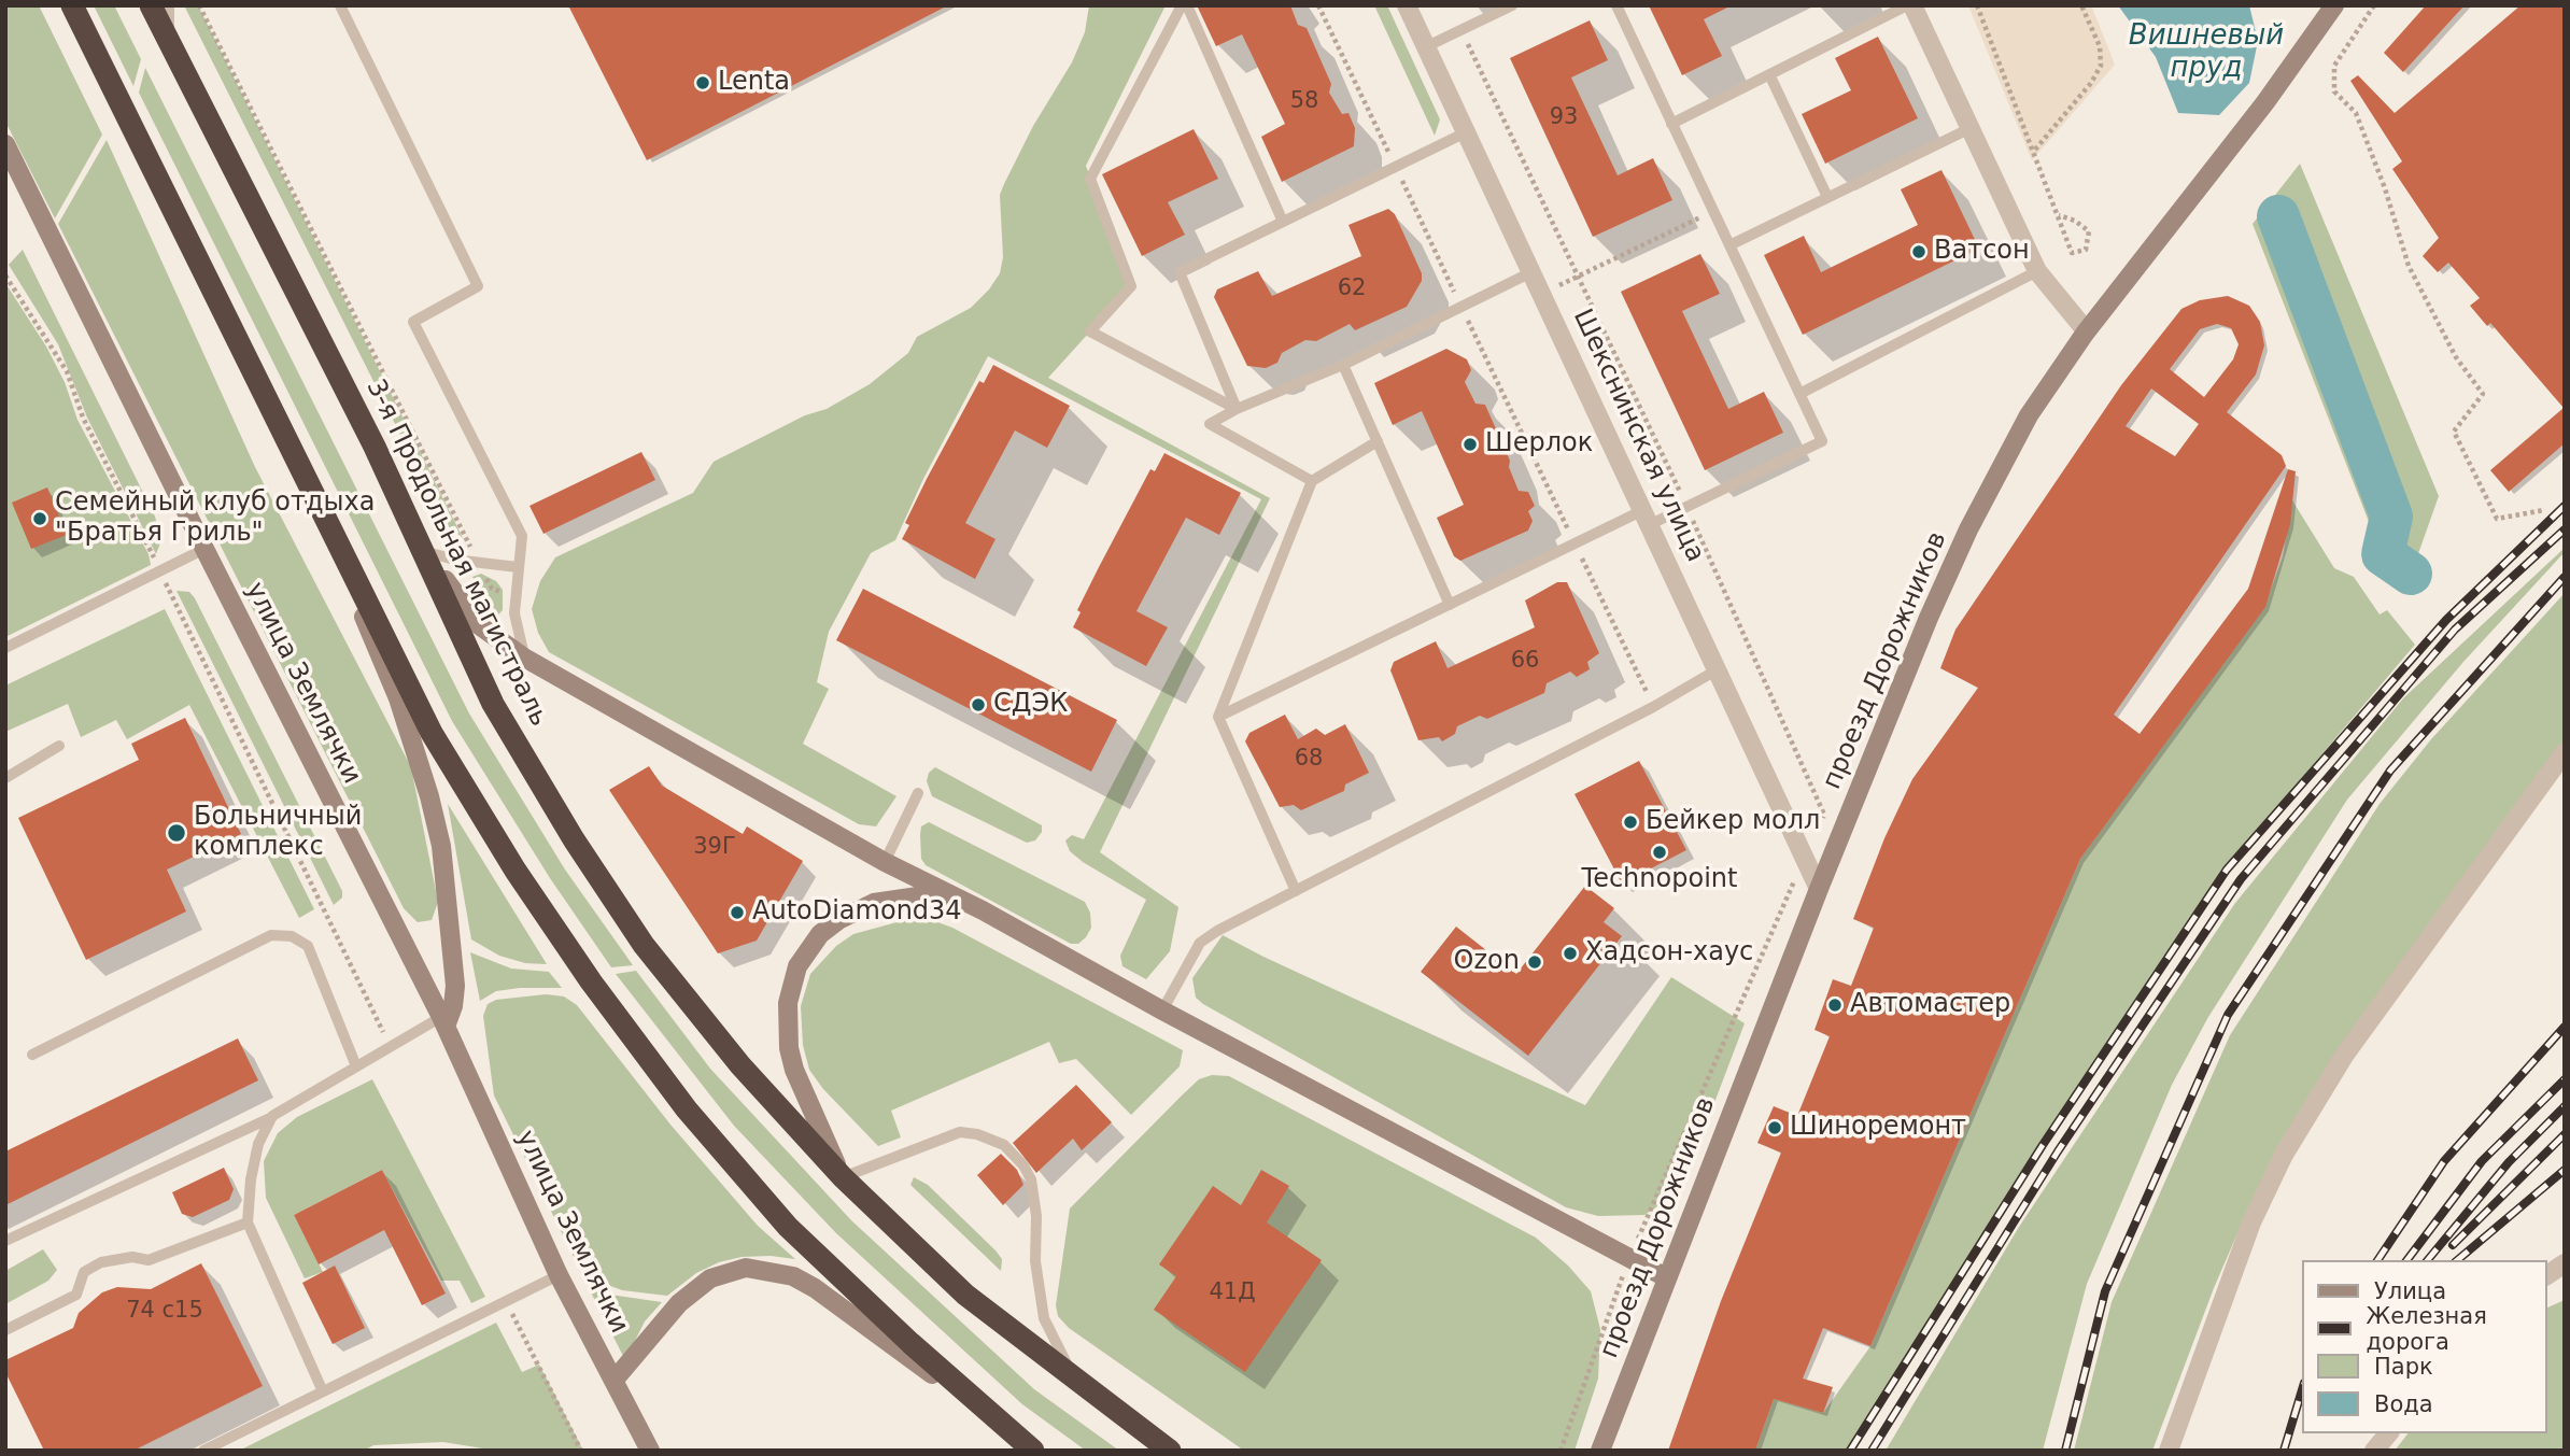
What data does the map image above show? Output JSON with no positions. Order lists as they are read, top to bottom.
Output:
{
  "streets": {
    "highway": ["3-я Продольная магистраль"],
    "main road": ["проезд Дорожников", "улица Землячки"],
    "street": ["Шекснинская улица"]
  },
  "crossings": [
    ["Шекснинская улица", "проезд Дорожников"]
  ],
  "water": ["Вишневый пруд"],
  "places": [
    "Lenta",
    "Ватсон",
    "Шерлок",
    "Семейный клуб отдыха \"Братья Гриль\"",
    "СДЭК",
    "Бейкер молл",
    "Больничный комплекс",
    "Technopoint",
    "AutoDiamond34",
    "Хадсон-хаус",
    "Ozon",
    "Автомастер",
    "Шиноремонт"
  ],
  "house_numbers": [
    "58",
    "93",
    "62",
    "66",
    "68",
    "39Г",
    "41Д",
    "74 с15"
  ],
  "legend": [
    "Улица",
    "Железная дорога",
    "Парк",
    "Вода"
  ]
}
